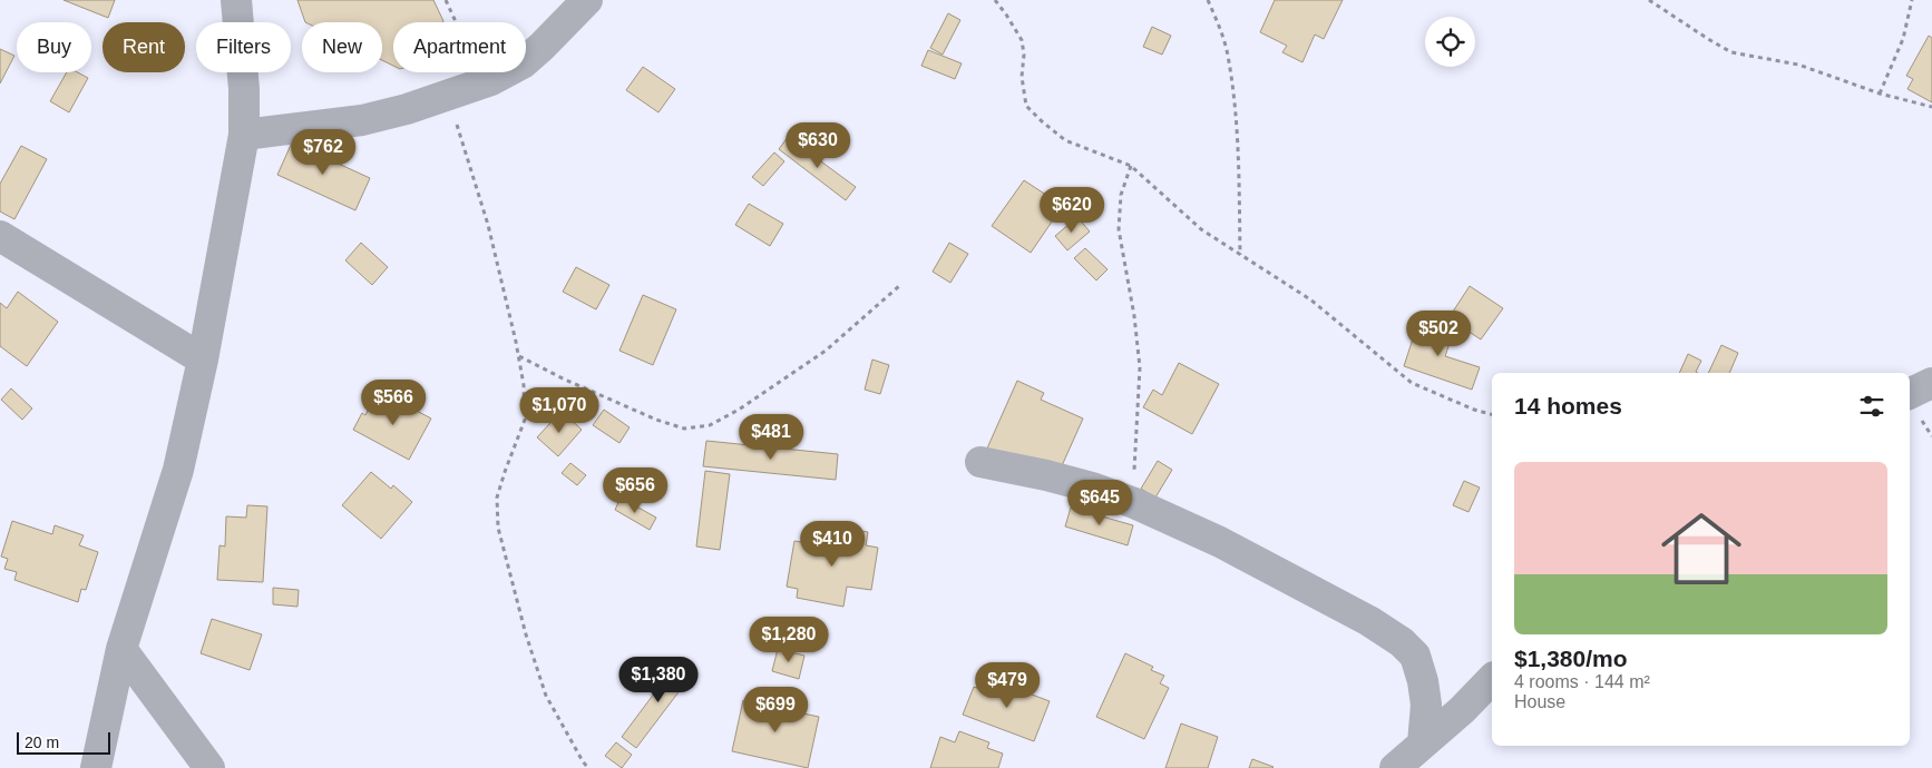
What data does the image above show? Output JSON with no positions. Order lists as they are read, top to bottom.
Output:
{
  "scale_bar": "20 m",
  "page": {
    "chip": [
      "Buy",
      "Rent",
      "Filters",
      "New",
      "Apartment"
    ],
    "price": [
      "$630",
      "$762",
      "$620",
      "$502",
      "$566",
      "$1,070",
      "$481",
      "$656",
      "$645",
      "$410",
      "$1,280",
      "$1,380",
      "$479",
      "$699"
    ],
    "heading": "14 homes",
    "list": [
      {
        "name": "$1,380/mo",
        "note": "4 rooms · 144 m² · House"
      }
    ],
    "scale": "20 m"
  }
}
